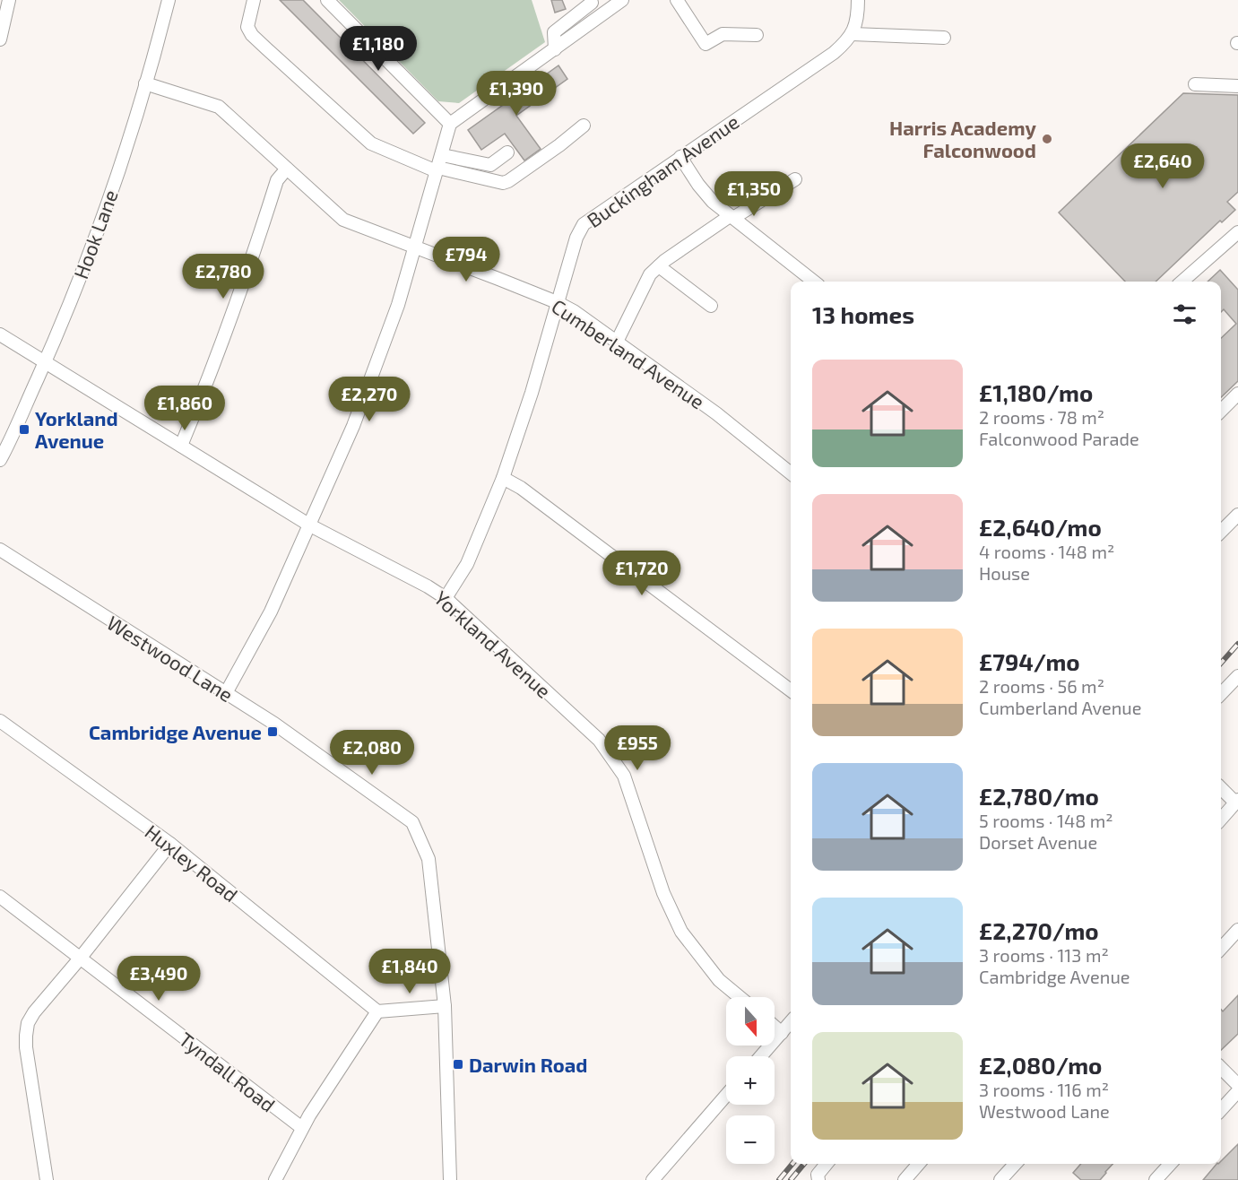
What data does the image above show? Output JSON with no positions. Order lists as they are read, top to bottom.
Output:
{
  "streets": {
    "street": [
      "Buckingham Avenue",
      "Hook Lane",
      "Cumberland Avenue",
      "Yorkland Avenue",
      "Westwood Lane",
      "Huxley Road",
      "Tyndall Road"
    ]
  },
  "crossings": [
    ["Buckingham Avenue", "Cumberland Avenue"],
    ["Buckingham Avenue", "Yorkland Avenue"],
    ["Hook Lane", "Cumberland Avenue"],
    ["Hook Lane", "Yorkland Avenue"]
  ],
  "places": {
    "other": ["Harris Academy Falconwood"],
    "transit": ["Yorkland Avenue", "Cambridge Avenue", "Darwin Road"]
  },
  "north": "bottom",
  "page": {
    "price": [
      "£1,180",
      "£1,390",
      "£2,640",
      "£1,350",
      "£794",
      "£2,780",
      "£2,270",
      "£1,860",
      "£1,720",
      "£955",
      "£2,080",
      "£1,840",
      "£3,490"
    ],
    "heading": "13 homes",
    "list": [
      {
        "name": "£1,180/mo",
        "note": "2 rooms · 78 m² · Falconwood Parade"
      },
      {
        "name": "£2,640/mo",
        "note": "4 rooms · 148 m² · House"
      },
      {
        "name": "£794/mo",
        "note": "2 rooms · 56 m² · Cumberland Avenue"
      },
      {
        "name": "£2,780/mo",
        "note": "5 rooms · 148 m² · Dorset Avenue"
      },
      {
        "name": "£2,270/mo",
        "note": "3 rooms · 113 m² · Cambridge Avenue"
      },
      {
        "name": "£2,080/mo",
        "note": "3 rooms · 116 m² · Westwood Lane"
      }
    ],
    "map_buttons": ["+", "−"]
  }
}
